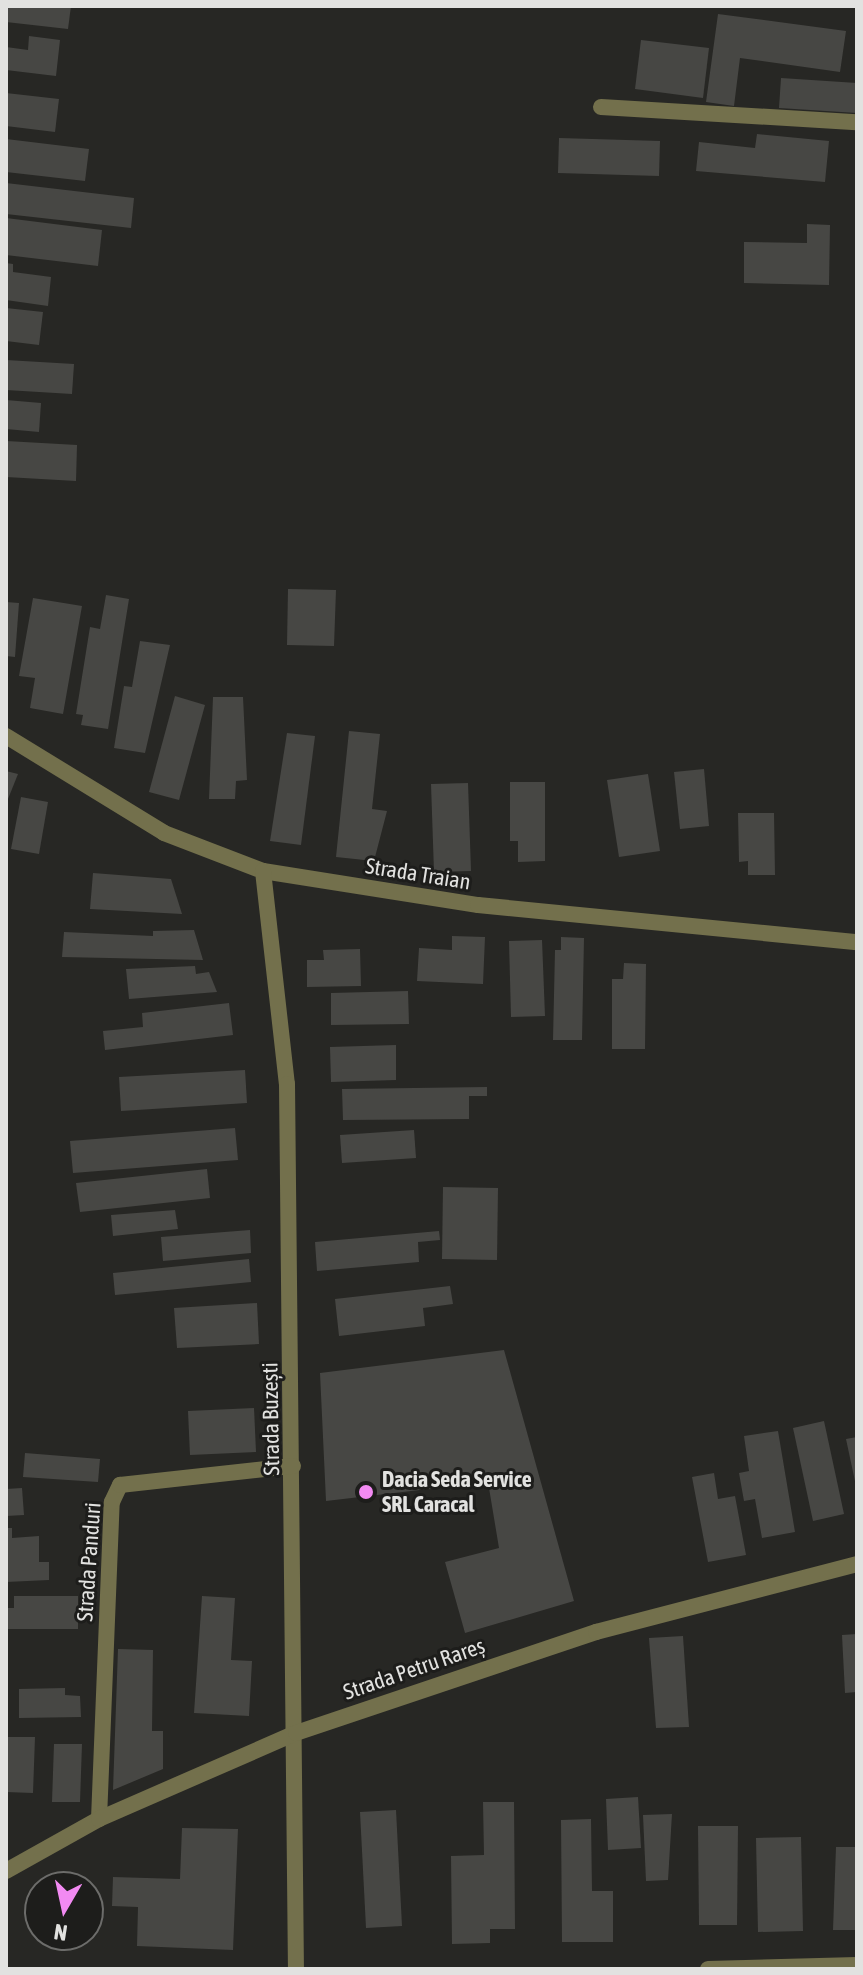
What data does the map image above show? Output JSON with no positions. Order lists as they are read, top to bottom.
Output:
{
  "streets": {
    "street": [
      "Strada Traian",
      "Strada Buzești",
      "Strada Panduri",
      "Strada Petru Rareș"
    ]
  },
  "crossings": [
    ["Strada Traian", "Strada Buzești"],
    ["Strada Buzești", "Strada Panduri"],
    ["Strada Buzești", "Strada Petru Rareș"],
    ["Strada Panduri", "Strada Petru Rareș"]
  ],
  "places": ["Dacia Seda Service SRL Caracal"],
  "north": "bottom"
}
